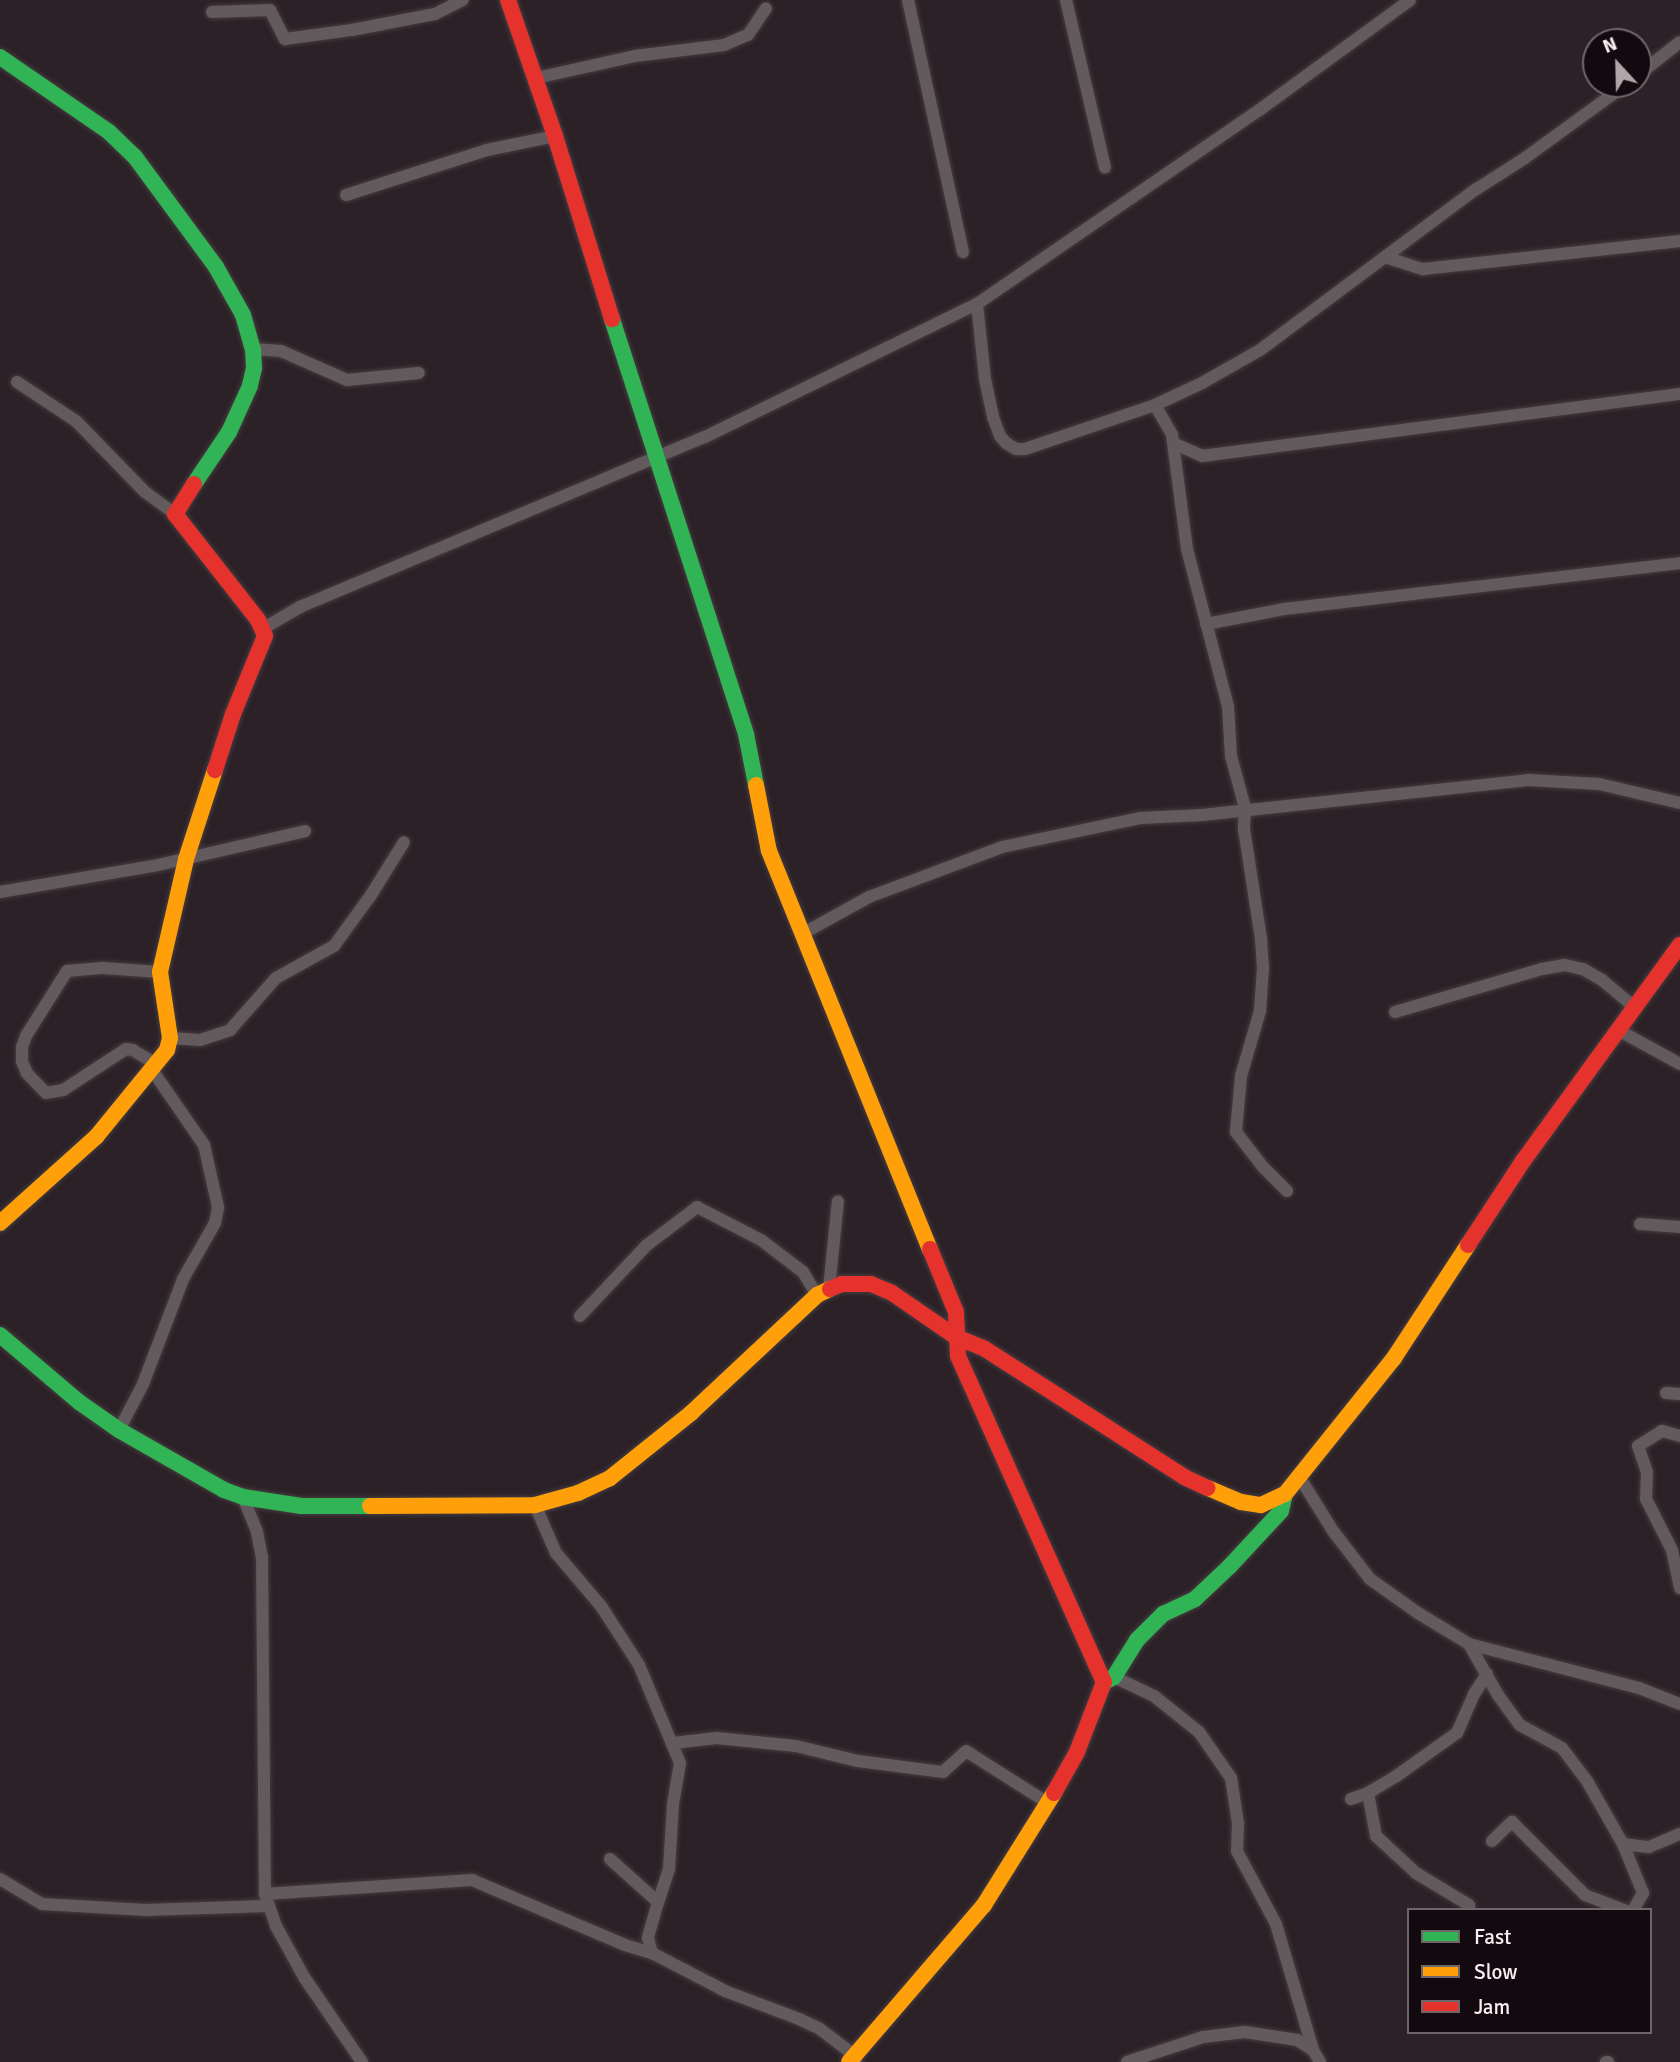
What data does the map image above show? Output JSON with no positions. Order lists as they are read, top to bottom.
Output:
{
  "legend": ["Fast", "Slow", "Jam"],
  "north": "top"
}
